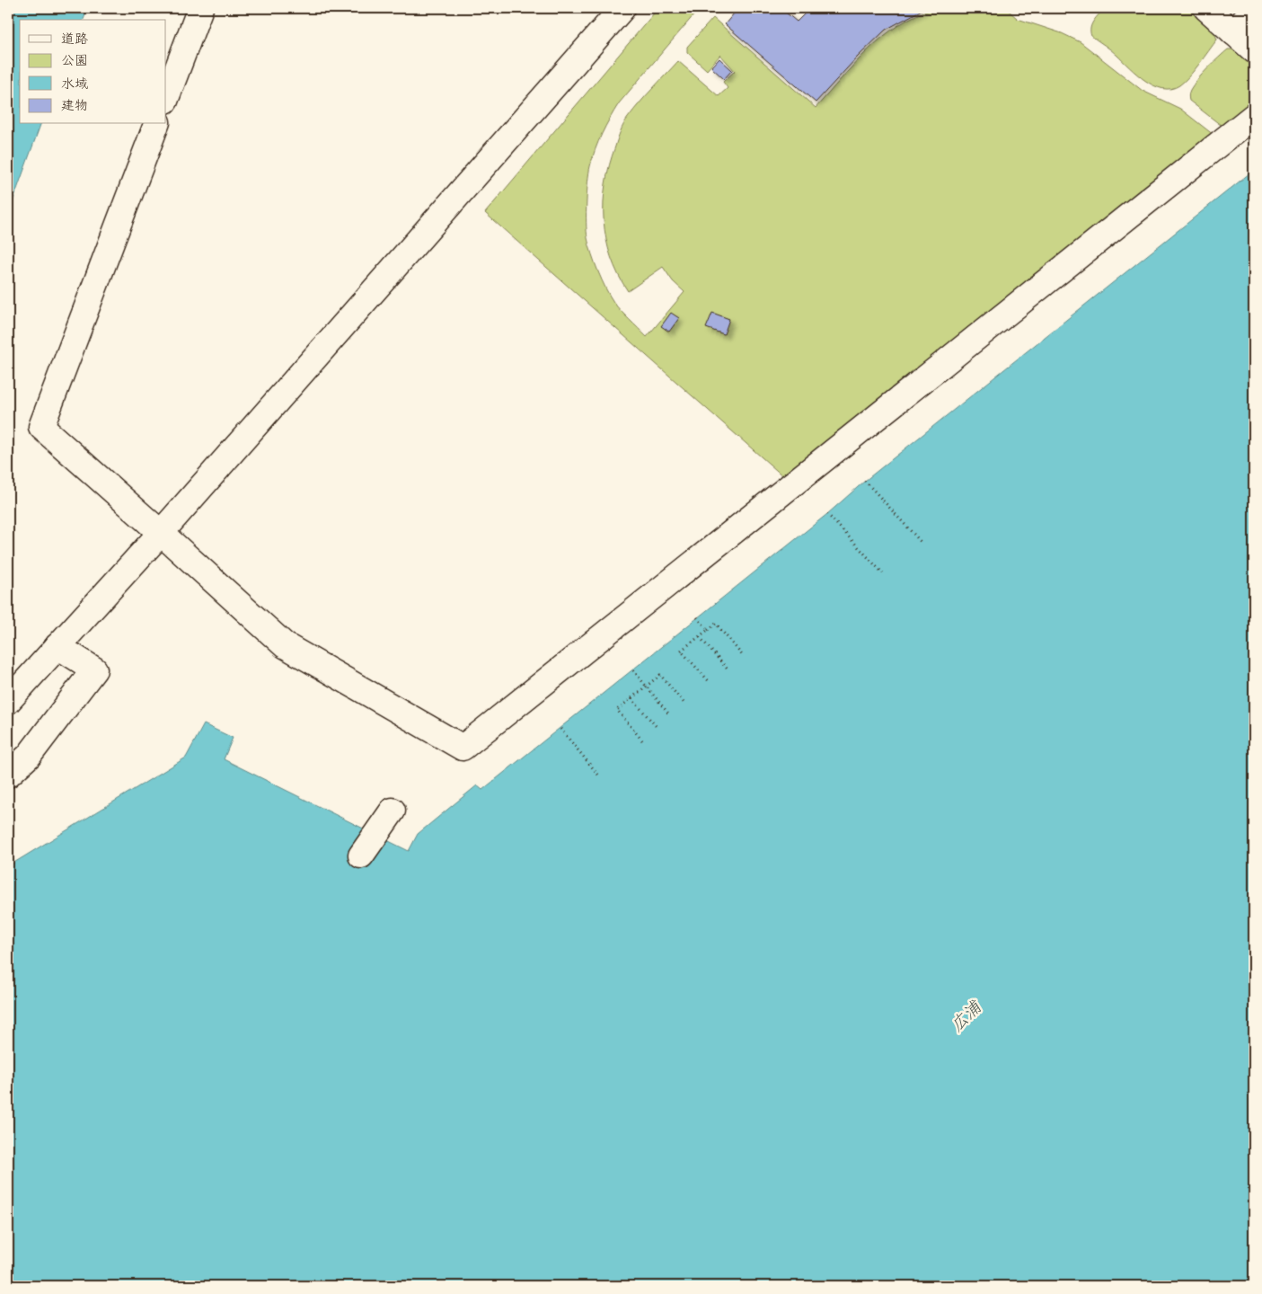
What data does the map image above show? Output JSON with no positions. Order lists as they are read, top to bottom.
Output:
{
  "water": ["広浦"],
  "legend": [
    "道路",
    "公園",
    "水域",
    "建物"
  ]
}
